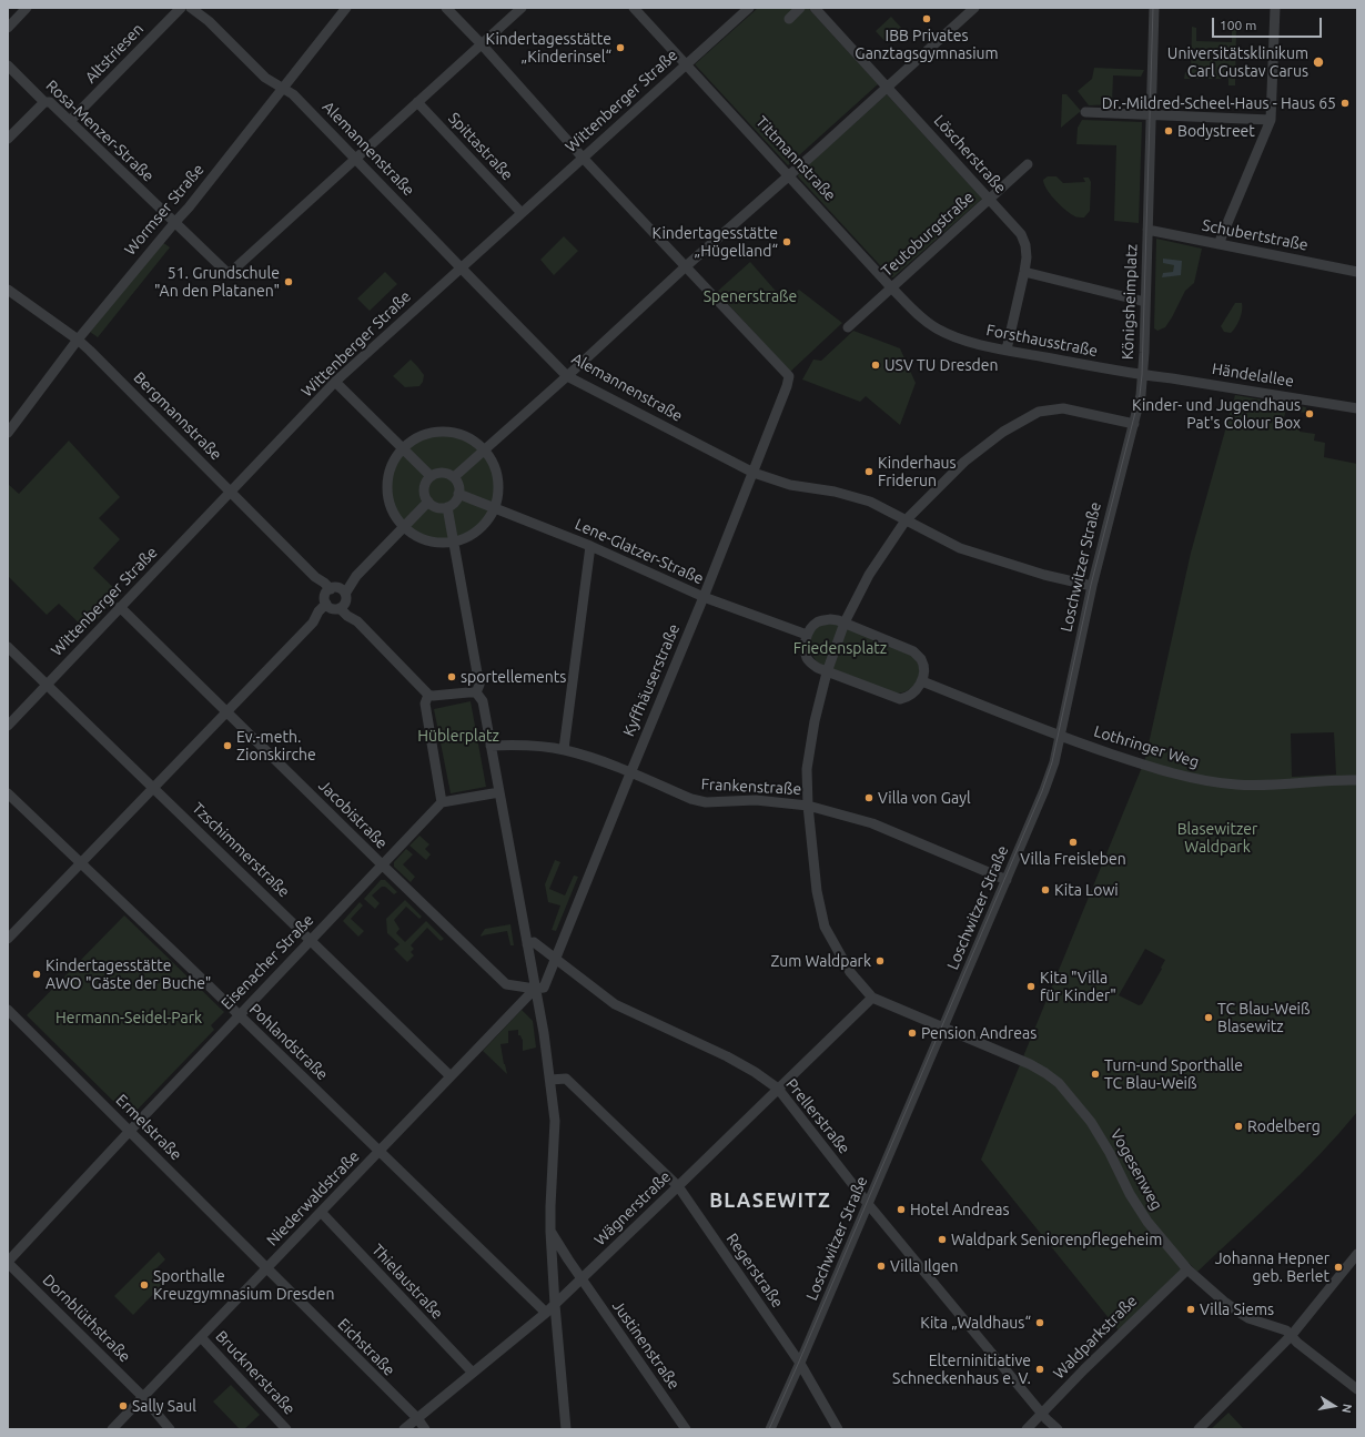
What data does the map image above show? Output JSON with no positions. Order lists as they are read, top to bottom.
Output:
{
  "streets": {
    "street": [
      "Altstriesen",
      "Wittenberger Straße",
      "Rosa-Menzer-Straße",
      "Spittastraße",
      "Alemannenstraße",
      "Löscherstraße",
      "Tittmannstraße",
      "Wormser Straße",
      "Teutoburgstraße",
      "Schubertstraße",
      "Königsheimplatz",
      "Forsthausstraße",
      "Händelallee",
      "Bergmannstraße",
      "Lene-Glatzer-Straße",
      "Loschwitzer Straße",
      "Kyffhäuserstraße",
      "Lothringer Weg",
      "Frankenstraße",
      "Jacobistraße",
      "Tzschimmerstraße",
      "Eisenacher Straße",
      "Pohlandstraße",
      "Prellerstraße",
      "Ermelstraße",
      "Vogesenweg",
      "Niederwaldstraße",
      "Wägnerstraße",
      "Regerstraße",
      "Thielaustraße",
      "Dornblüthstraße",
      "Waldparkstraße",
      "Justinenstraße",
      "Eichstraße",
      "Brucknerstraße"
    ]
  },
  "crossings": [
    ["Altstriesen", "Rosa-Menzer-Straße"],
    ["Wittenberger Straße", "Spittastraße"],
    ["Wittenberger Straße", "Alemannenstraße"],
    ["Wittenberger Straße", "Tittmannstraße"],
    ["Wittenberger Straße", "Bergmannstraße"],
    ["Wittenberger Straße", "Jacobistraße"],
    ["Wittenberger Straße", "Tzschimmerstraße"],
    ["Rosa-Menzer-Straße", "Alemannenstraße"],
    ["Rosa-Menzer-Straße", "Wormser Straße"],
    ["Alemannenstraße", "Wormser Straße"],
    ["Alemannenstraße", "Loschwitzer Straße"],
    ["Alemannenstraße", "Kyffhäuserstraße"],
    ["Löscherstraße", "Teutoburgstraße"],
    ["Löscherstraße", "Forsthausstraße"],
    ["Tittmannstraße", "Teutoburgstraße"],
    ["Tittmannstraße", "Forsthausstraße"],
    ["Wormser Straße", "Bergmannstraße"],
    ["Schubertstraße", "Königsheimplatz"],
    ["Königsheimplatz", "Forsthausstraße"],
    ["Königsheimplatz", "Händelallee"],
    ["Königsheimplatz", "Loschwitzer Straße"],
    ["Forsthausstraße", "Händelallee"],
    ["Forsthausstraße", "Loschwitzer Straße"],
    ["Händelallee", "Loschwitzer Straße"],
    ["Lene-Glatzer-Straße", "Kyffhäuserstraße"],
    ["Loschwitzer Straße", "Lothringer Weg"],
    ["Loschwitzer Straße", "Frankenstraße"],
    ["Loschwitzer Straße", "Prellerstraße"],
    ["Loschwitzer Straße", "Vogesenweg"],
    ["Loschwitzer Straße", "Regerstraße"],
    ["Kyffhäuserstraße", "Frankenstraße"],
    ["Kyffhäuserstraße", "Jacobistraße"],
    ["Kyffhäuserstraße", "Prellerstraße"],
    ["Kyffhäuserstraße", "Niederwaldstraße"],
    ["Jacobistraße", "Eisenacher Straße"],
    ["Jacobistraße", "Niederwaldstraße"],
    ["Tzschimmerstraße", "Eisenacher Straße"],
    ["Tzschimmerstraße", "Niederwaldstraße"],
    ["Eisenacher Straße", "Pohlandstraße"],
    ["Eisenacher Straße", "Ermelstraße"],
    ["Eisenacher Straße", "Dornblüthstraße"],
    ["Pohlandstraße", "Niederwaldstraße"],
    ["Pohlandstraße", "Wägnerstraße"],
    ["Prellerstraße", "Wägnerstraße"],
    ["Prellerstraße", "Waldparkstraße"],
    ["Ermelstraße", "Niederwaldstraße"],
    ["Ermelstraße", "Eichstraße"],
    ["Vogesenweg", "Wägnerstraße"],
    ["Vogesenweg", "Waldparkstraße"],
    ["Niederwaldstraße", "Thielaustraße"],
    ["Niederwaldstraße", "Dornblüthstraße"],
    ["Niederwaldstraße", "Eichstraße"],
    ["Niederwaldstraße", "Brucknerstraße"],
    ["Wägnerstraße", "Regerstraße"],
    ["Wägnerstraße", "Thielaustraße"],
    ["Wägnerstraße", "Justinenstraße"],
    ["Wägnerstraße", "Eichstraße"]
  ],
  "districts": ["BLASEWITZ"],
  "parks": [
    "Spenerstraße",
    "Friedensplatz",
    "Hüblerplatz",
    "Blasewitzer Waldpark",
    "Hermann-Seidel-Park"
  ],
  "places": [
    "IBB Privates Ganztagsgymnasium",
    "Kindertagesstätte „Kinderinsel“",
    "Universitätsklinikum Carl Gustav Carus",
    "Dr.-Mildred-Scheel-Haus - Haus 65",
    "Bodystreet",
    "Kindertagesstätte „Hügelland“",
    "51. Grundschule \"An den Platanen\"",
    "USV TU Dresden",
    "Kinder- und Jugendhaus Pat's Colour Box",
    "Kinderhaus Friderun",
    "sportellements",
    "Ev.-meth. Zionskirche",
    "Villa von Gayl",
    "Villa Freisleben",
    "Kita Lowi",
    "Zum Waldpark",
    "Kindertagesstätte AWO \"Gäste der Buche\"",
    "Kita \"Villa für Kinder\"",
    "TC Blau-Weiß Blasewitz",
    "Pension Andreas",
    "Turn-und Sporthalle TC Blau-Weiß",
    "Rodelberg",
    "Hotel Andreas",
    "Waldpark Seniorenpflegeheim",
    "Villa Ilgen",
    "Johanna Hepner geb. Berlet",
    "Sporthalle Kreuzgymnasium Dresden",
    "Villa Siems",
    "Kita „Waldhaus“",
    "Elterninitiative Schneckenhaus e. V.",
    "Sally Saul"
  ],
  "scale_bar": "100 m",
  "north": "right"
}
